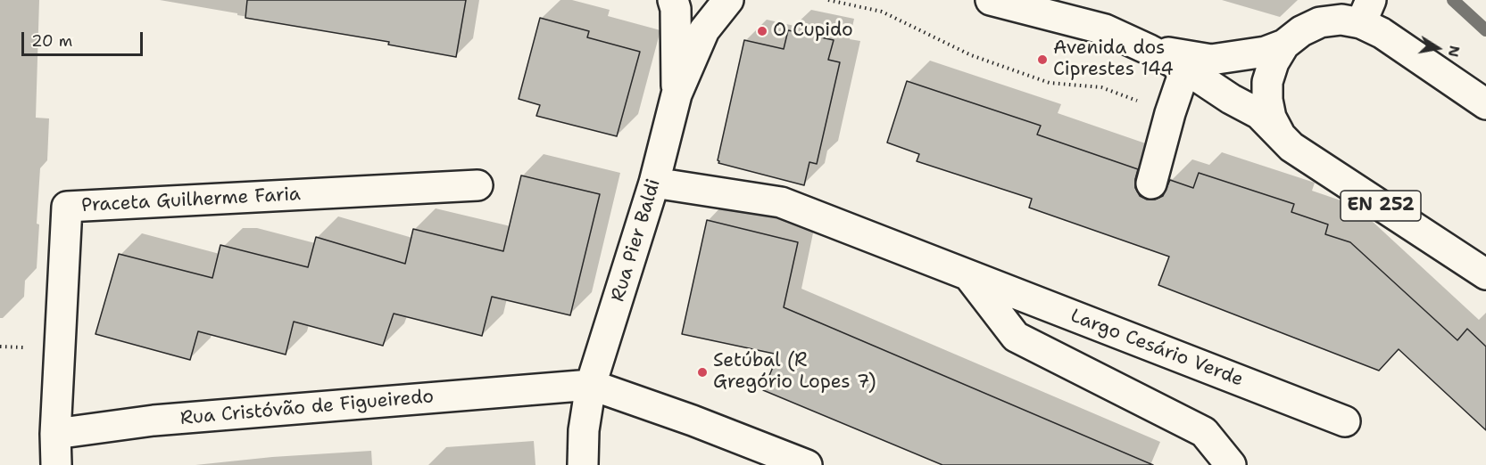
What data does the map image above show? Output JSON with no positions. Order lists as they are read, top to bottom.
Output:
{
  "streets": {
    "street": [
      "Praceta Guilherme Faria",
      "EN 252",
      "Rua Pier Baldi",
      "Largo Cesário Verde",
      "Rua Cristóvão de Figueiredo"
    ]
  },
  "crossings": [
    ["Praceta Guilherme Faria", "Rua Cristóvão de Figueiredo"],
    ["Rua Pier Baldi", "Largo Cesário Verde"],
    ["Rua Pier Baldi", "Rua Cristóvão de Figueiredo"]
  ],
  "places": ["O Cupido", "Avenida dos Ciprestes 144", "Setúbal (R Gregório Lopes 7)"],
  "scale_bar": "20 m",
  "north": "right"
}
